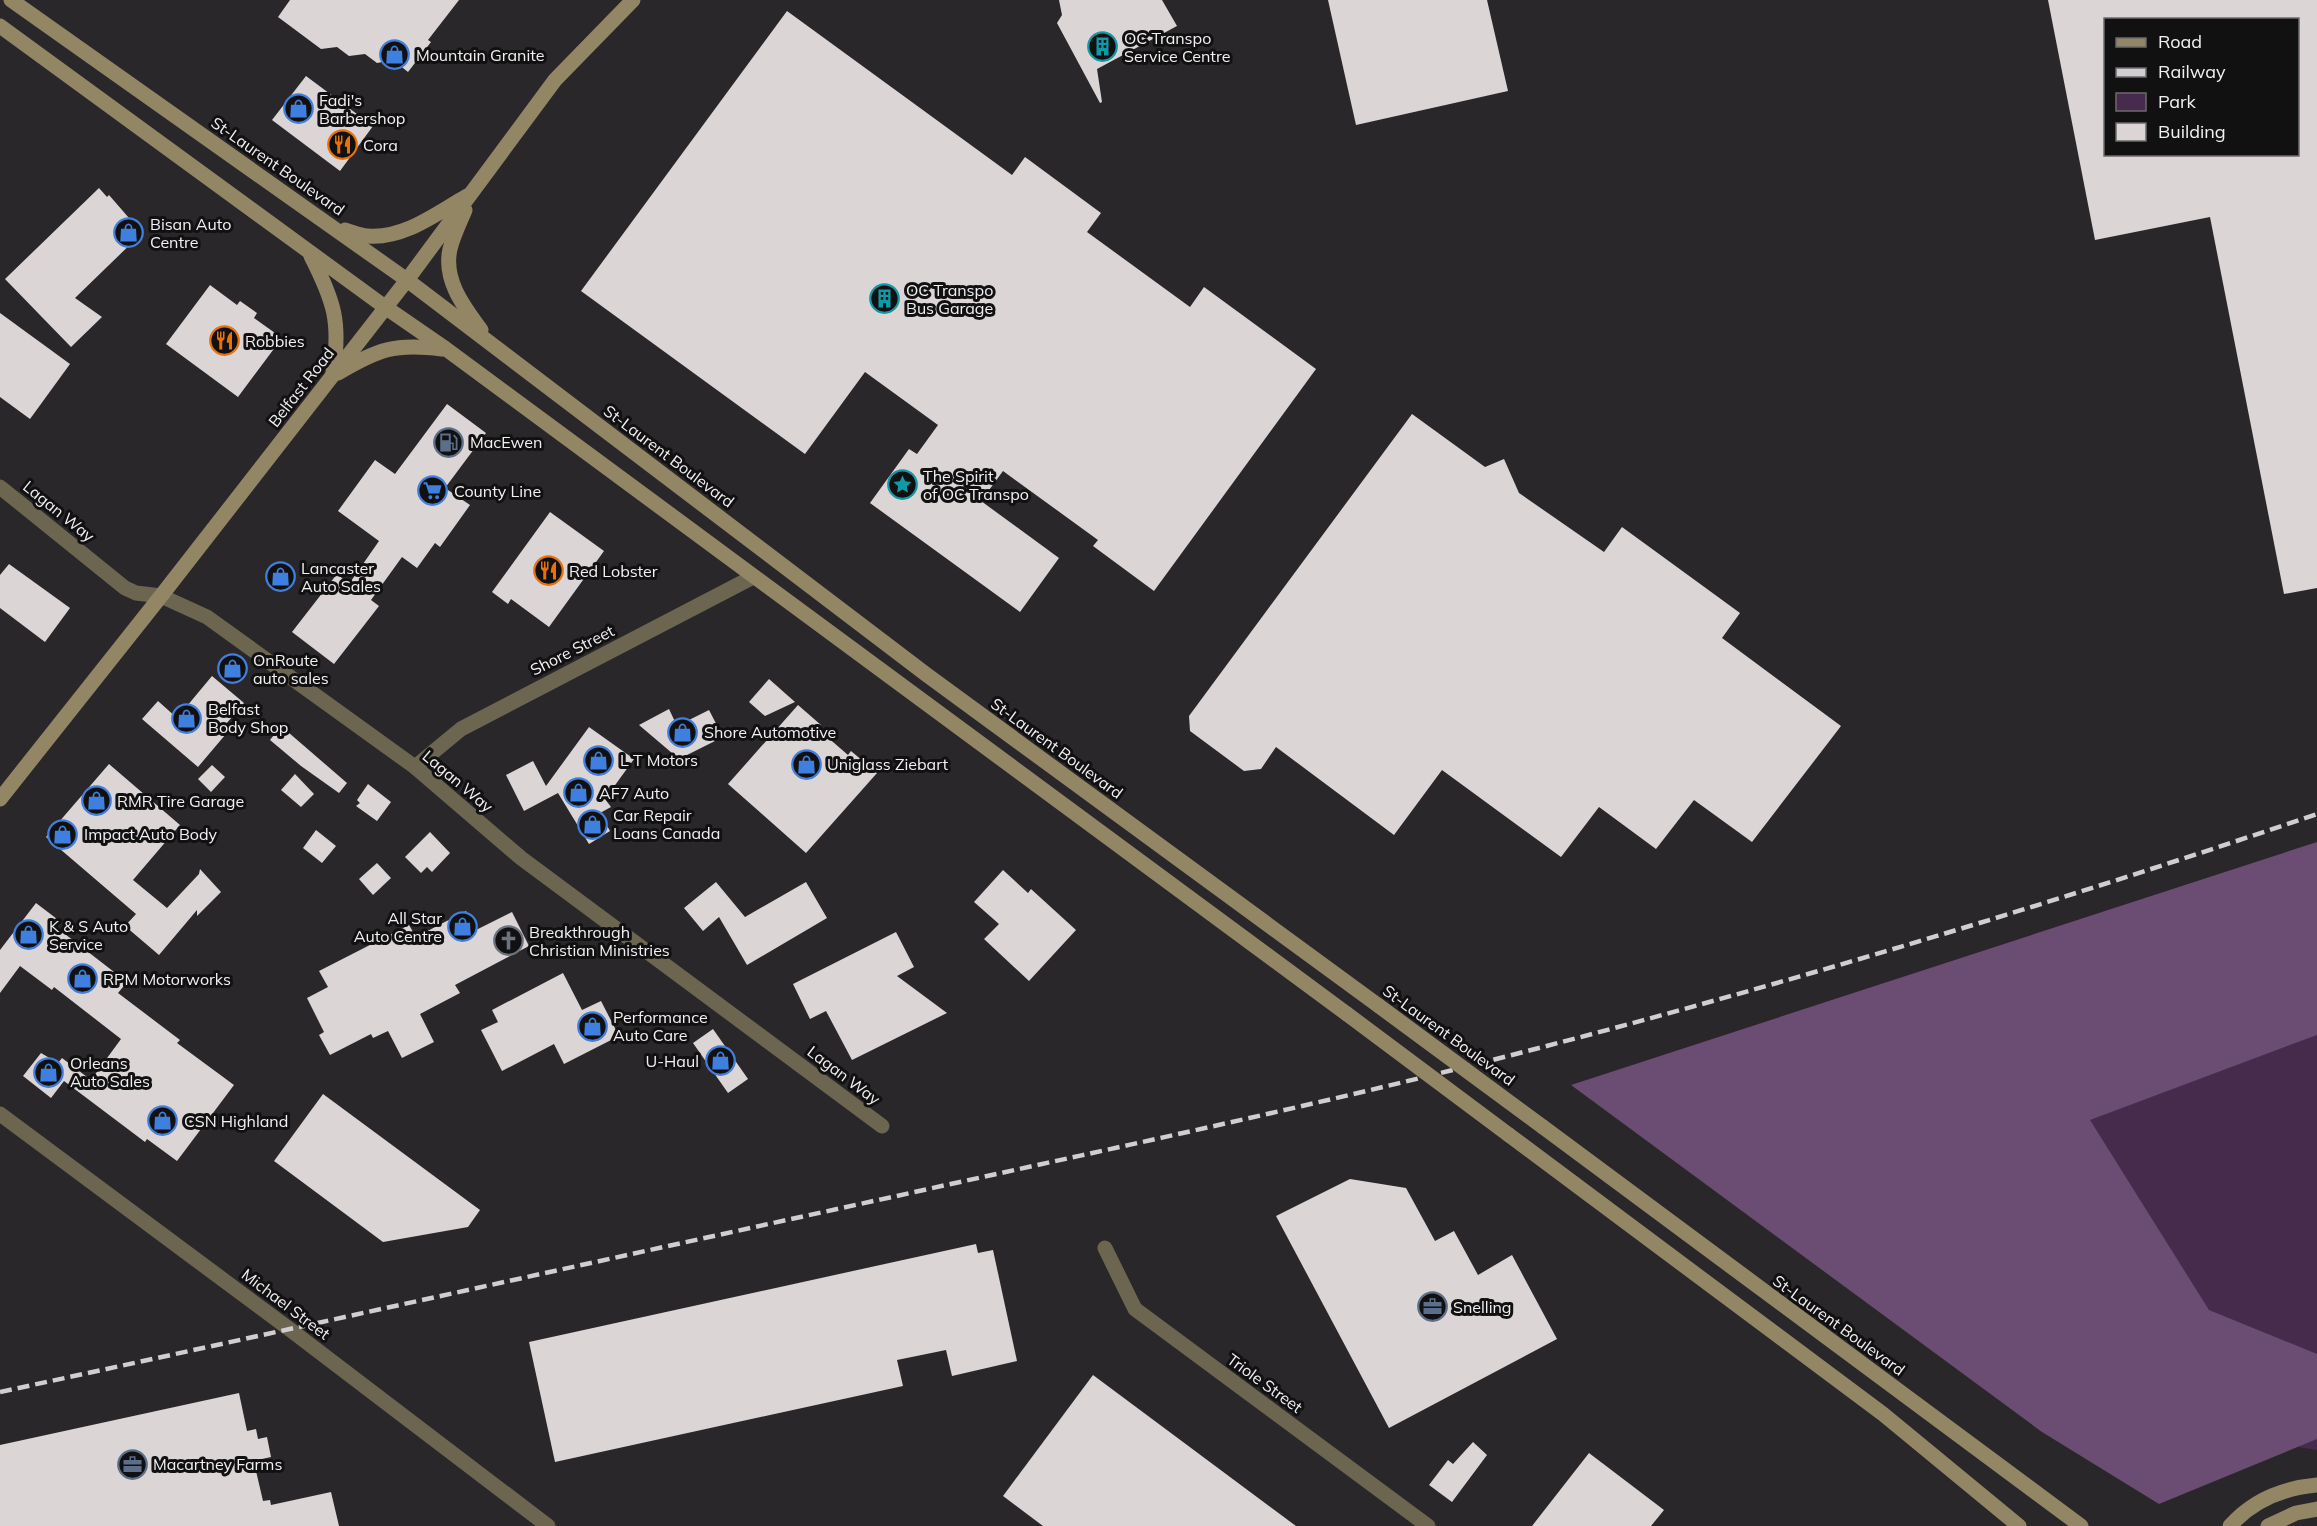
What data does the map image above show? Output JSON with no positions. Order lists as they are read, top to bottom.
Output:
{
  "streets": {
    "main road": ["St-Laurent Boulevard", "Belfast Road"],
    "street": [
      "Lagan Way",
      "Shore Street",
      "Michael Street",
      "Triole Street"
    ]
  },
  "crossings": [
    ["St-Laurent Boulevard", "Belfast Road"],
    ["Belfast Road", "Lagan Way"],
    ["Lagan Way", "Shore Street"]
  ],
  "places": {
    "building": ["OC Transpo Service Centre", "OC Transpo Bus Garage"],
    "shop": [
      "Mountain Granite",
      "Fadi's Barbershop",
      "Bisan Auto Centre",
      "Lancaster Auto Sales",
      "OnRoute auto sales",
      "Belfast Body Shop",
      "Shore Automotive",
      "L T Motors",
      "Uniglass Ziebart",
      "AF7 Auto",
      "RMR Tire Garage",
      "Car Repair Loans Canada",
      "Impact Auto Body",
      "All Star Auto Centre",
      "K & S Auto Service",
      "RPM Motorworks",
      "Performance Auto Care",
      "U-Haul",
      "Orleans Auto Sales",
      "CSN Highland"
    ],
    "restaurant": ["Cora", "Robbies", "Red Lobster"],
    "fuel station": ["MacEwen"],
    "place": ["The Spirit of OC Transpo"],
    "supermarket": ["County Line"],
    "church": ["Breakthrough Christian Ministries"],
    "office": ["Snelling", "Macartney Farms"]
  },
  "legend": [
    "Road",
    "Railway",
    "Park",
    "Building"
  ]
}
